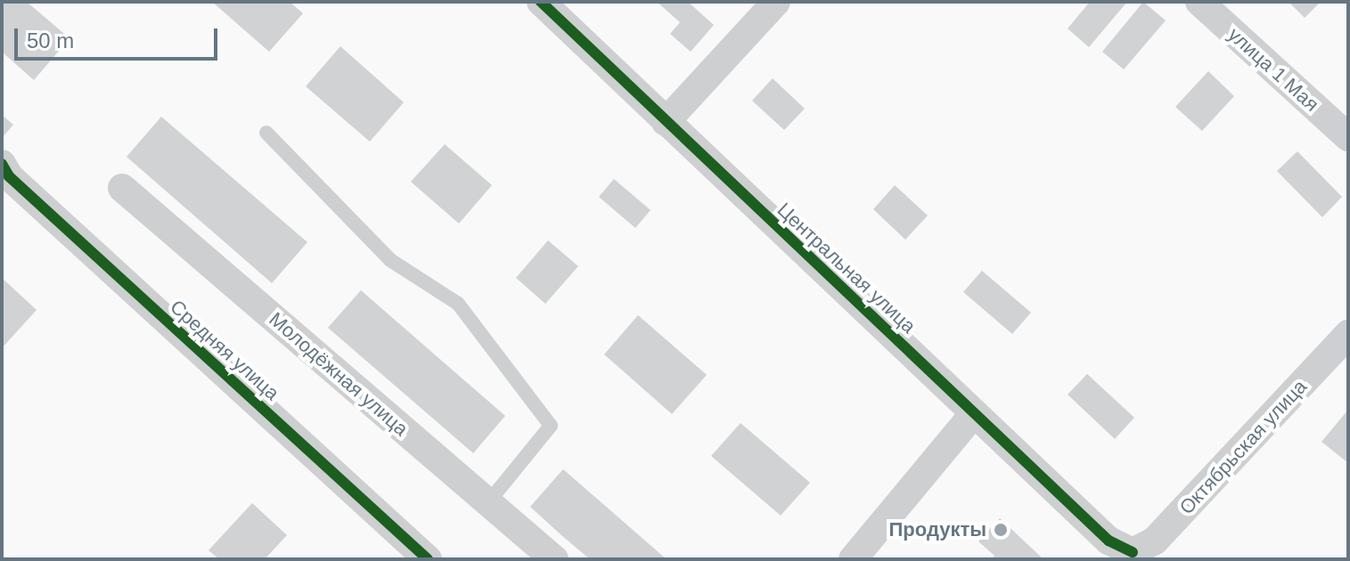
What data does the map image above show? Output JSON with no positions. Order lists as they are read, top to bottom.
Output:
{
  "streets": {
    "street": [
      "улица 1 Мая",
      "Центральная улица",
      "Средняя улица",
      "Молодёжная улица",
      "Октябрьская улица"
    ]
  },
  "crossings": [
    ["Центральная улица", "Октябрьская улица"]
  ],
  "places": ["Продукты"],
  "scale_bar": "50 m"
}
